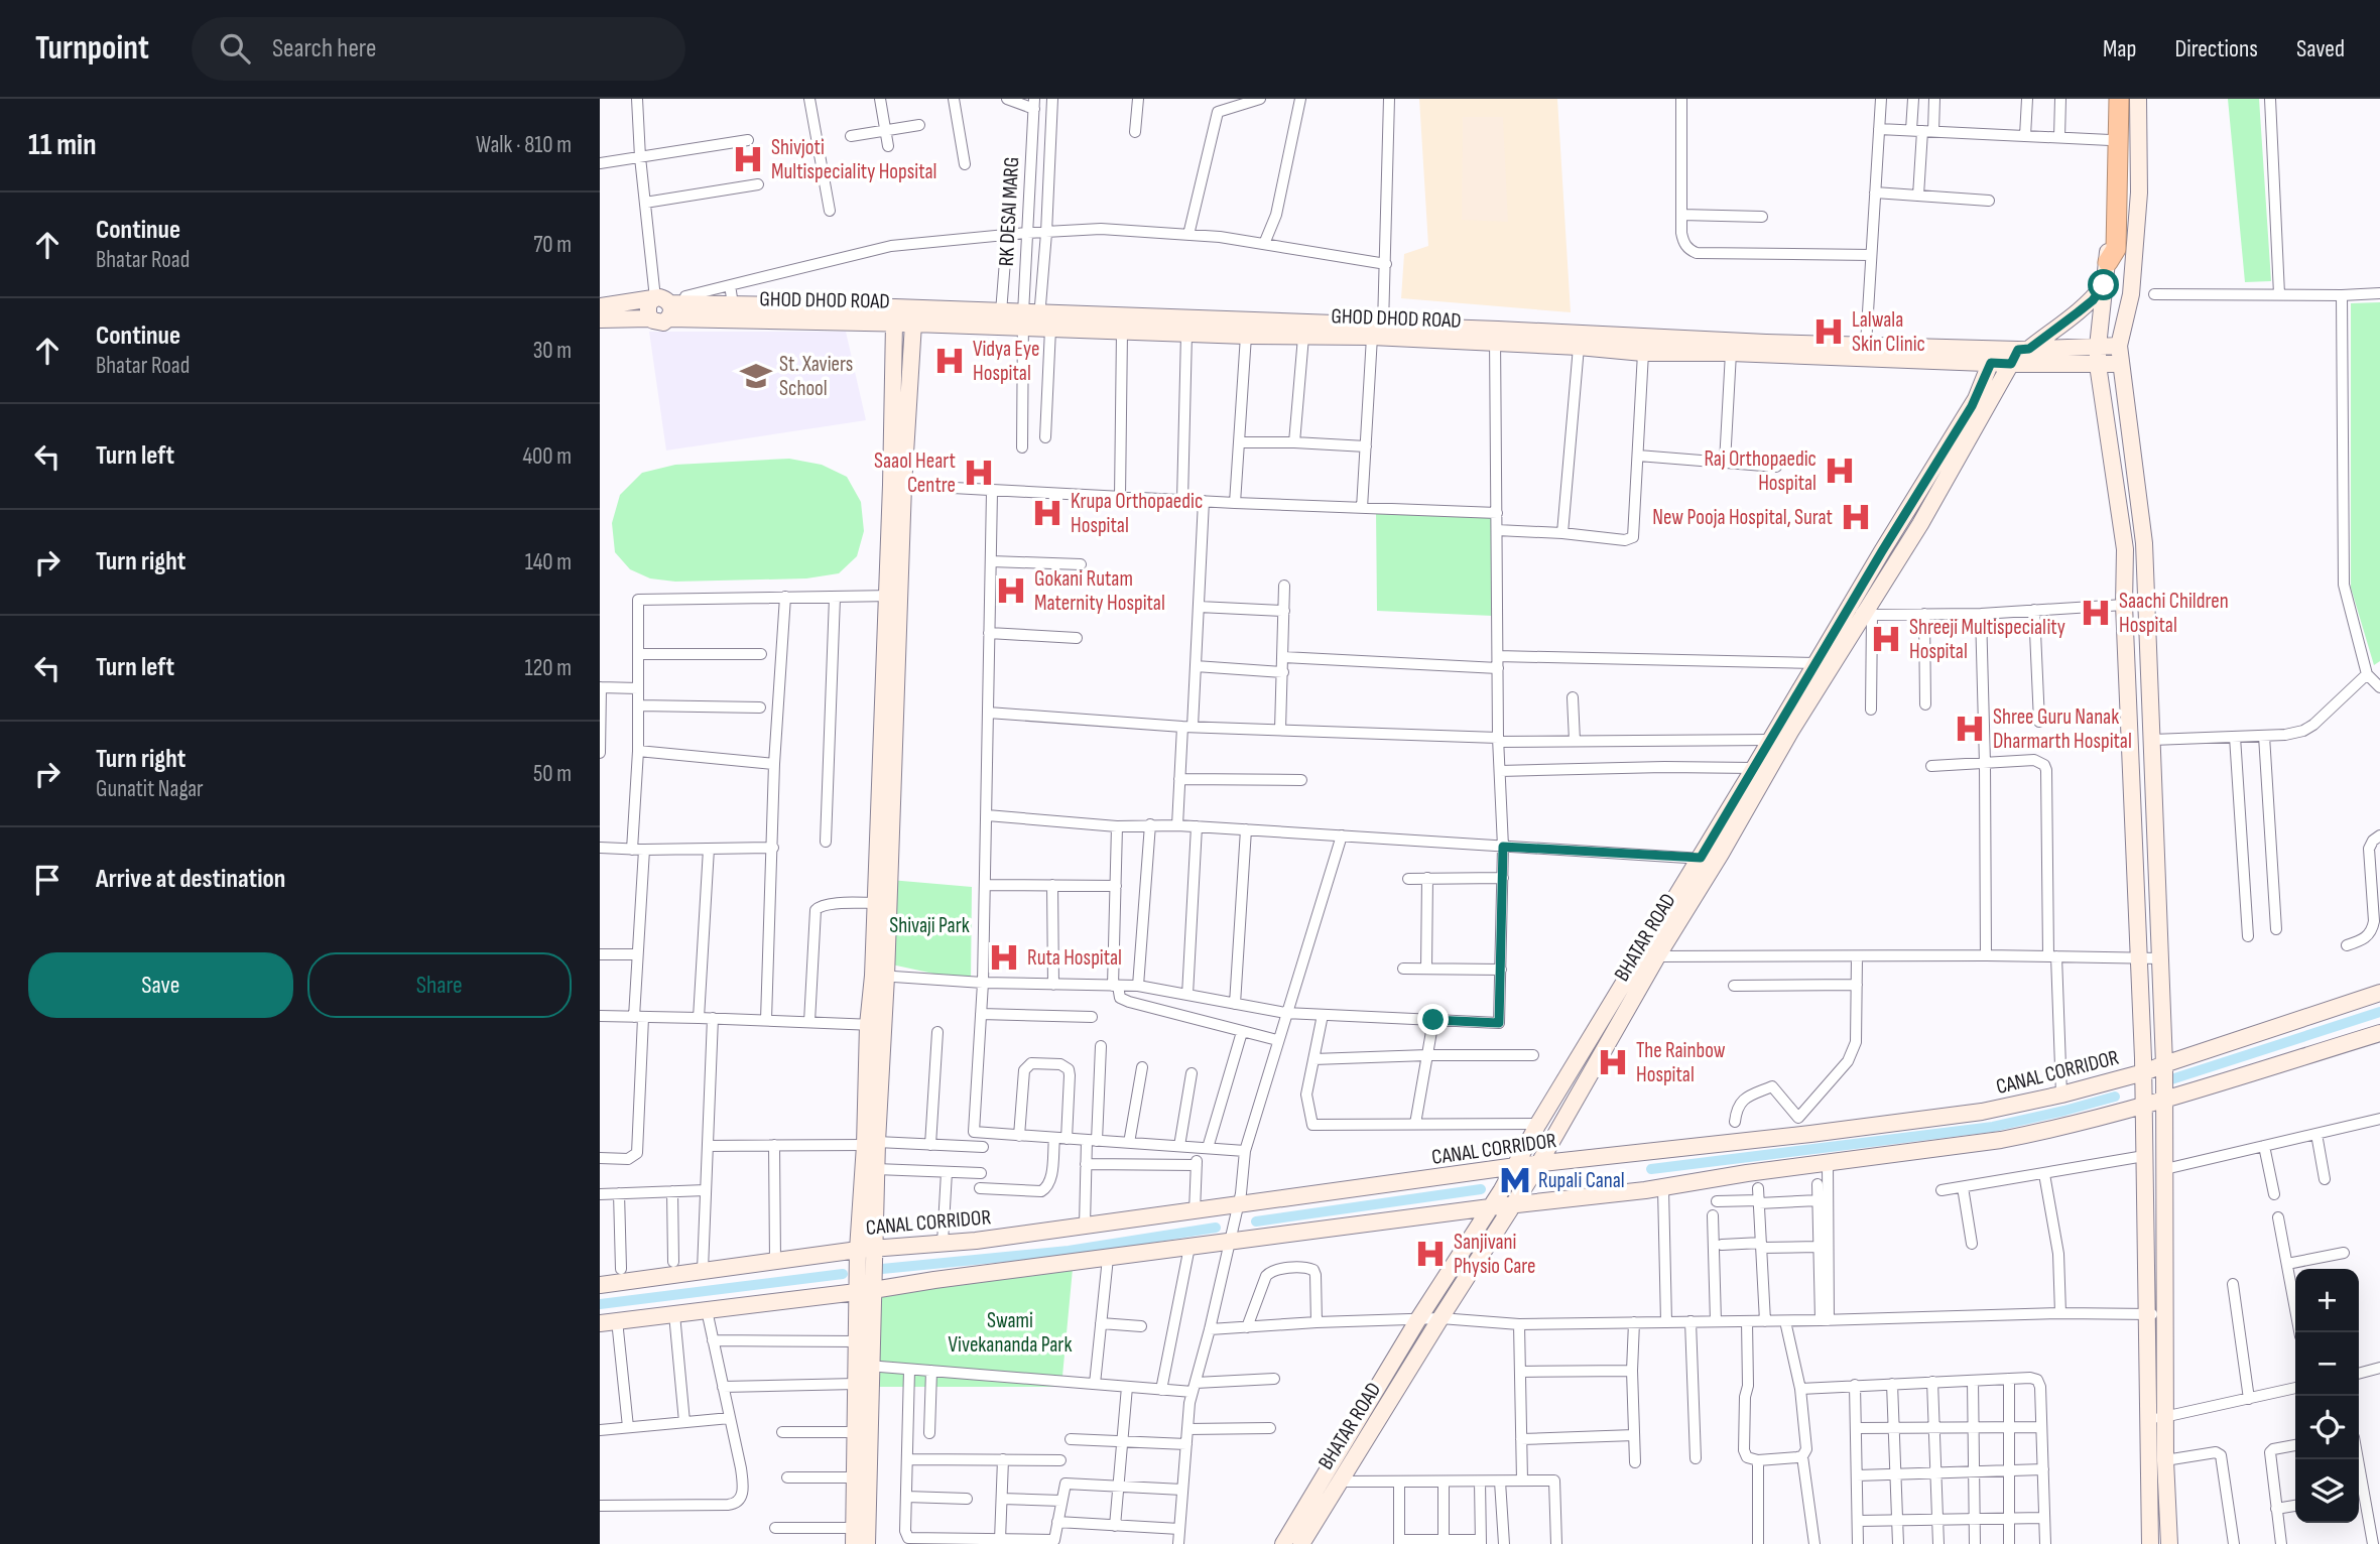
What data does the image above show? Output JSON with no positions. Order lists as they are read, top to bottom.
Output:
{
  "streets": {
    "street": [
      "RK DESAI MARG",
      "GHOD DHOD ROAD",
      "BHATAR ROAD",
      "CANAL CORRIDOR"
    ]
  },
  "crossings": [
    ["RK DESAI MARG", "GHOD DHOD ROAD"],
    ["GHOD DHOD ROAD", "BHATAR ROAD"],
    ["BHATAR ROAD", "CANAL CORRIDOR"]
  ],
  "parks": ["Shivaji Park", "Swami Vivekananda Park"],
  "places": {
    "hospital": [
      "Shivjoti Multispeciality Hopsital",
      "Lalwala Skin Clinic",
      "Vidya Eye Hospital",
      "Raj Orthopaedic Hospital",
      "Saaol Heart Centre",
      "Krupa Orthopaedic Hospital",
      "New Pooja Hospital, Surat",
      "Gokani Rutam Maternity Hospital",
      "Saachi Children Hospital",
      "Shreeji Multispeciality Hospital",
      "Shree Guru Nanak Dharmarth Hospital",
      "Ruta Hospital",
      "The Rainbow Hospital",
      "Sanjivani Physio Care"
    ],
    "school or university": ["St. Xaviers School"],
    "metro station": ["Rupali Canal"]
  },
  "page": {
    "header": "Turnpoint",
    "search": "Search here",
    "nav": ["Map", "Directions", "Saved"],
    "heading": ["11 min", "Walk · 810 m"],
    "list": [
      ["Continue", "Bhatar Road", "70 m"],
      ["Continue", "Bhatar Road", "30 m"],
      ["Turn left", "400 m"],
      ["Turn right", "140 m"],
      ["Turn left", "120 m"],
      ["Turn right", "Gunatit Nagar", "50 m"],
      "Arrive at destination"
    ],
    "buttons": ["Save", "Share"],
    "map_buttons": ["+", "−"]
  }
}
